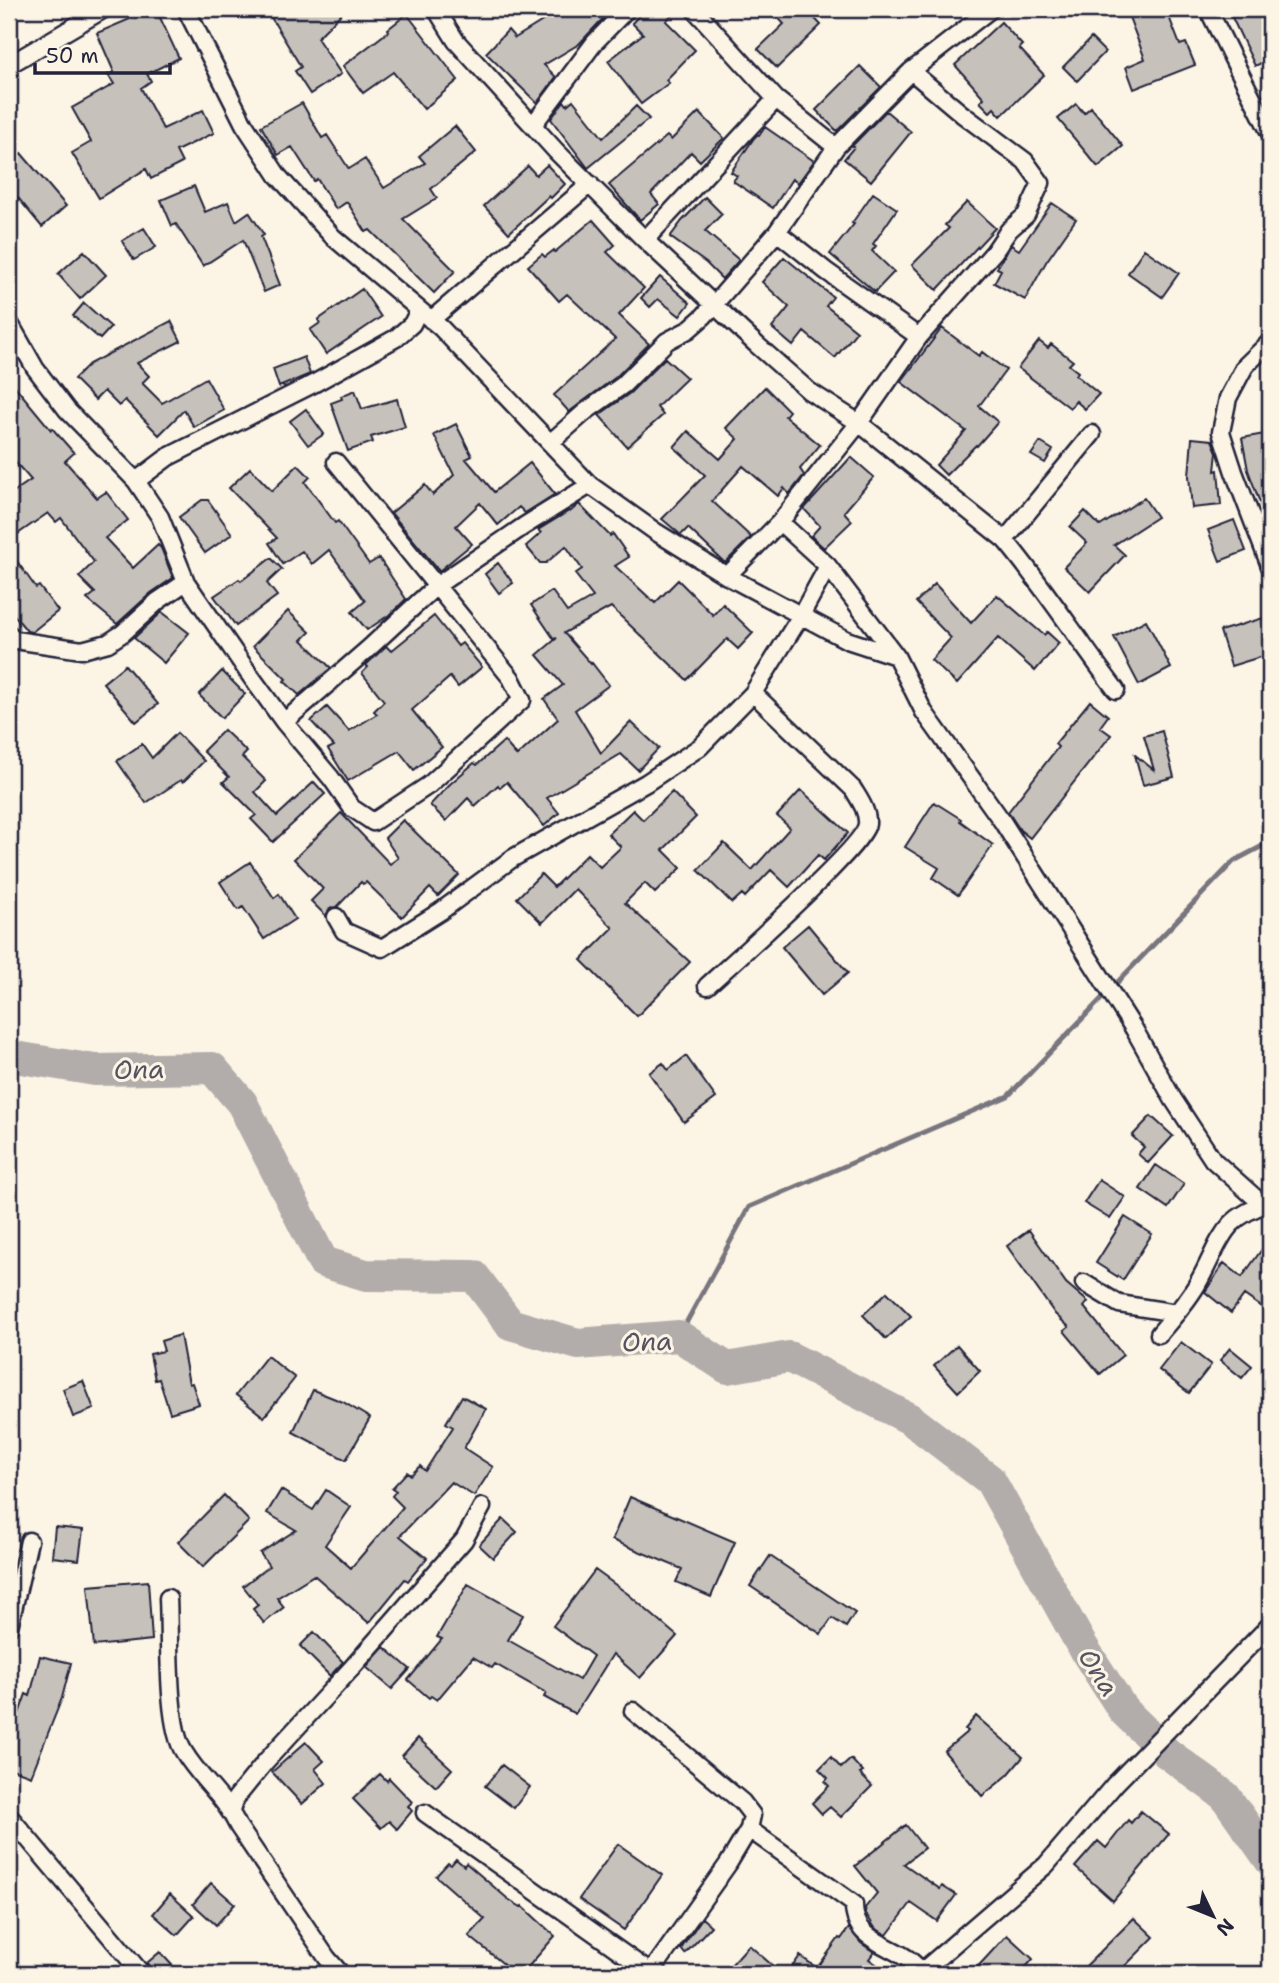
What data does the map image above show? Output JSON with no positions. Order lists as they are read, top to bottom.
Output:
{
  "water": ["Ona"],
  "scale_bar": "50 m",
  "north": "bottom right"
}
